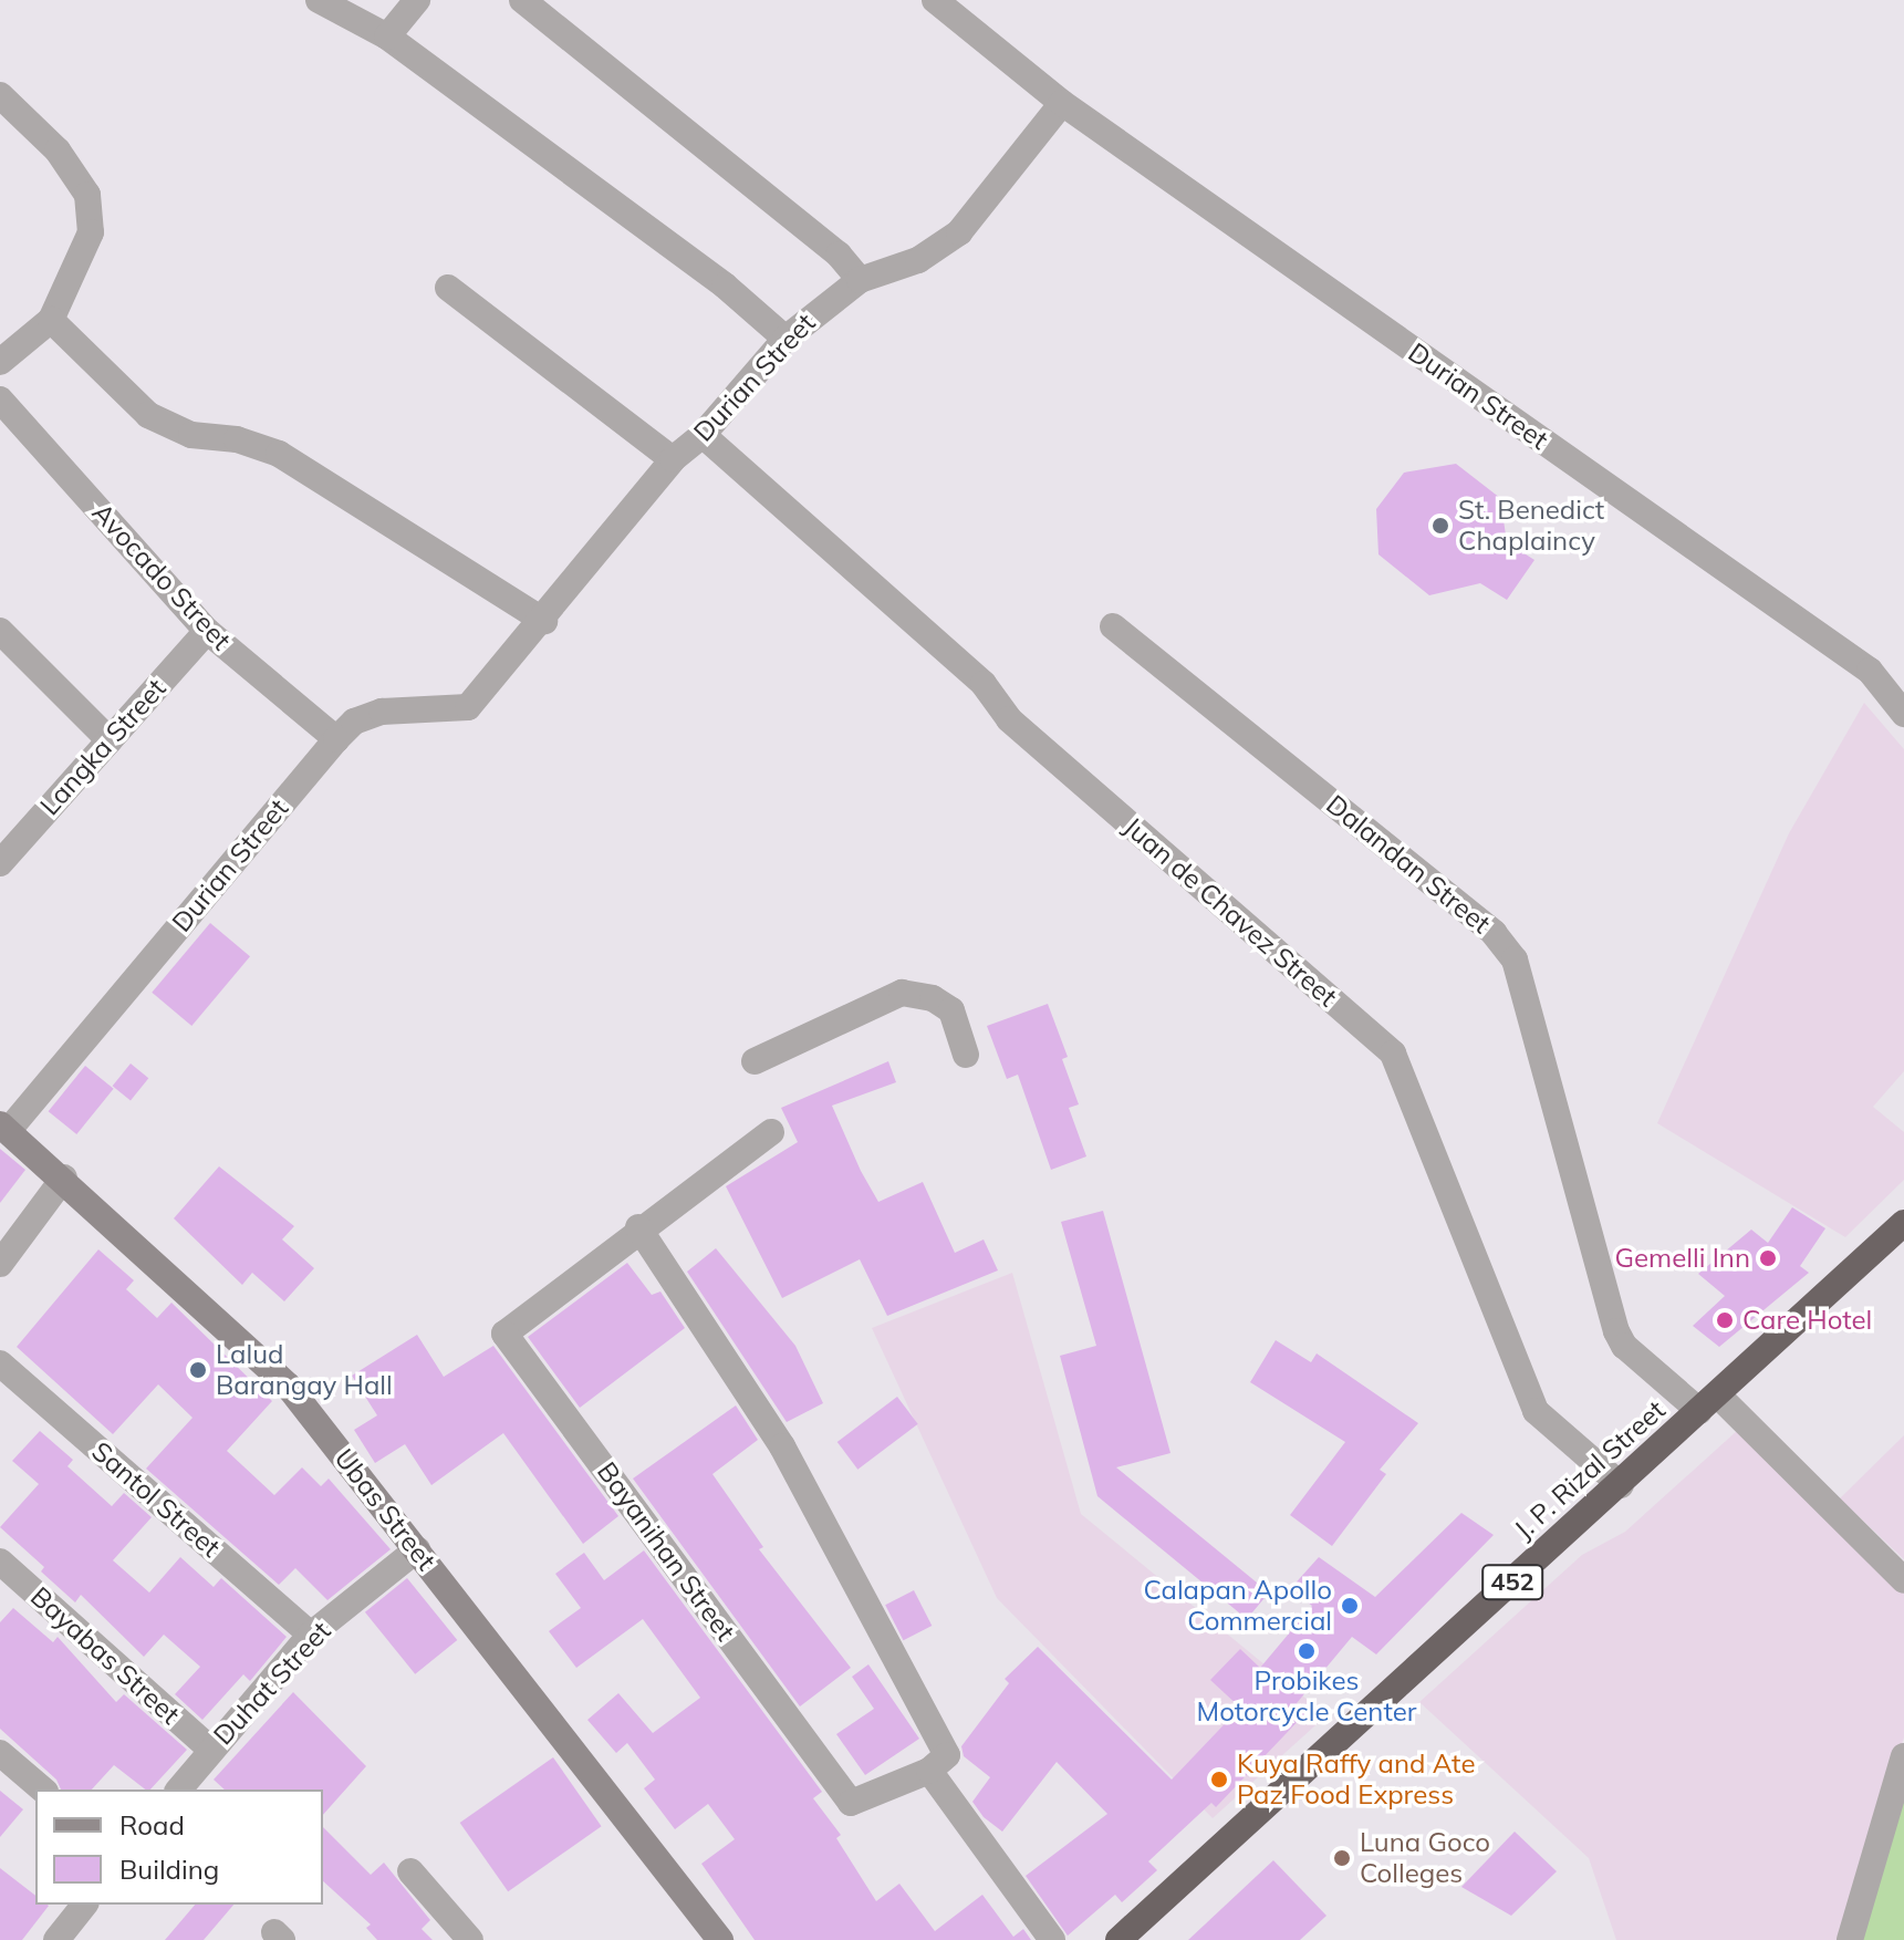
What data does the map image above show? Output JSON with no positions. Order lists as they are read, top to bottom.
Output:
{
  "streets": {
    "highway": ["J. P. Rizal Street", "452"],
    "street": [
      "Durian Street",
      "Avocado Street",
      "Langka Street",
      "Dalandan Street",
      "Juan de Chavez Street",
      "Santol Street",
      "Ubas Street",
      "Bayanihan Street",
      "Bayabas Street",
      "Duhat Street"
    ]
  },
  "crossings": [
    ["Durian Street", "Avocado Street"],
    ["Durian Street", "Juan de Chavez Street"],
    ["Durian Street", "Ubas Street"],
    ["Avocado Street", "Langka Street"],
    ["Dalandan Street", "J. P. Rizal Street"],
    ["Juan de Chavez Street", "J. P. Rizal Street"],
    ["Santol Street", "Duhat Street"],
    ["Ubas Street", "Duhat Street"],
    ["Bayabas Street", "Duhat Street"]
  ],
  "places": [
    "St. Benedict Chaplaincy",
    "Gemelli Inn",
    "Care Hotel",
    "Lalud Barangay Hall",
    "Calapan Apollo Commercial",
    "Probikes Motorcycle Center",
    "Kuya Raffy and Ate Paz Food Express",
    "Luna Goco Colleges"
  ],
  "legend": ["Road", "Building"]
}
